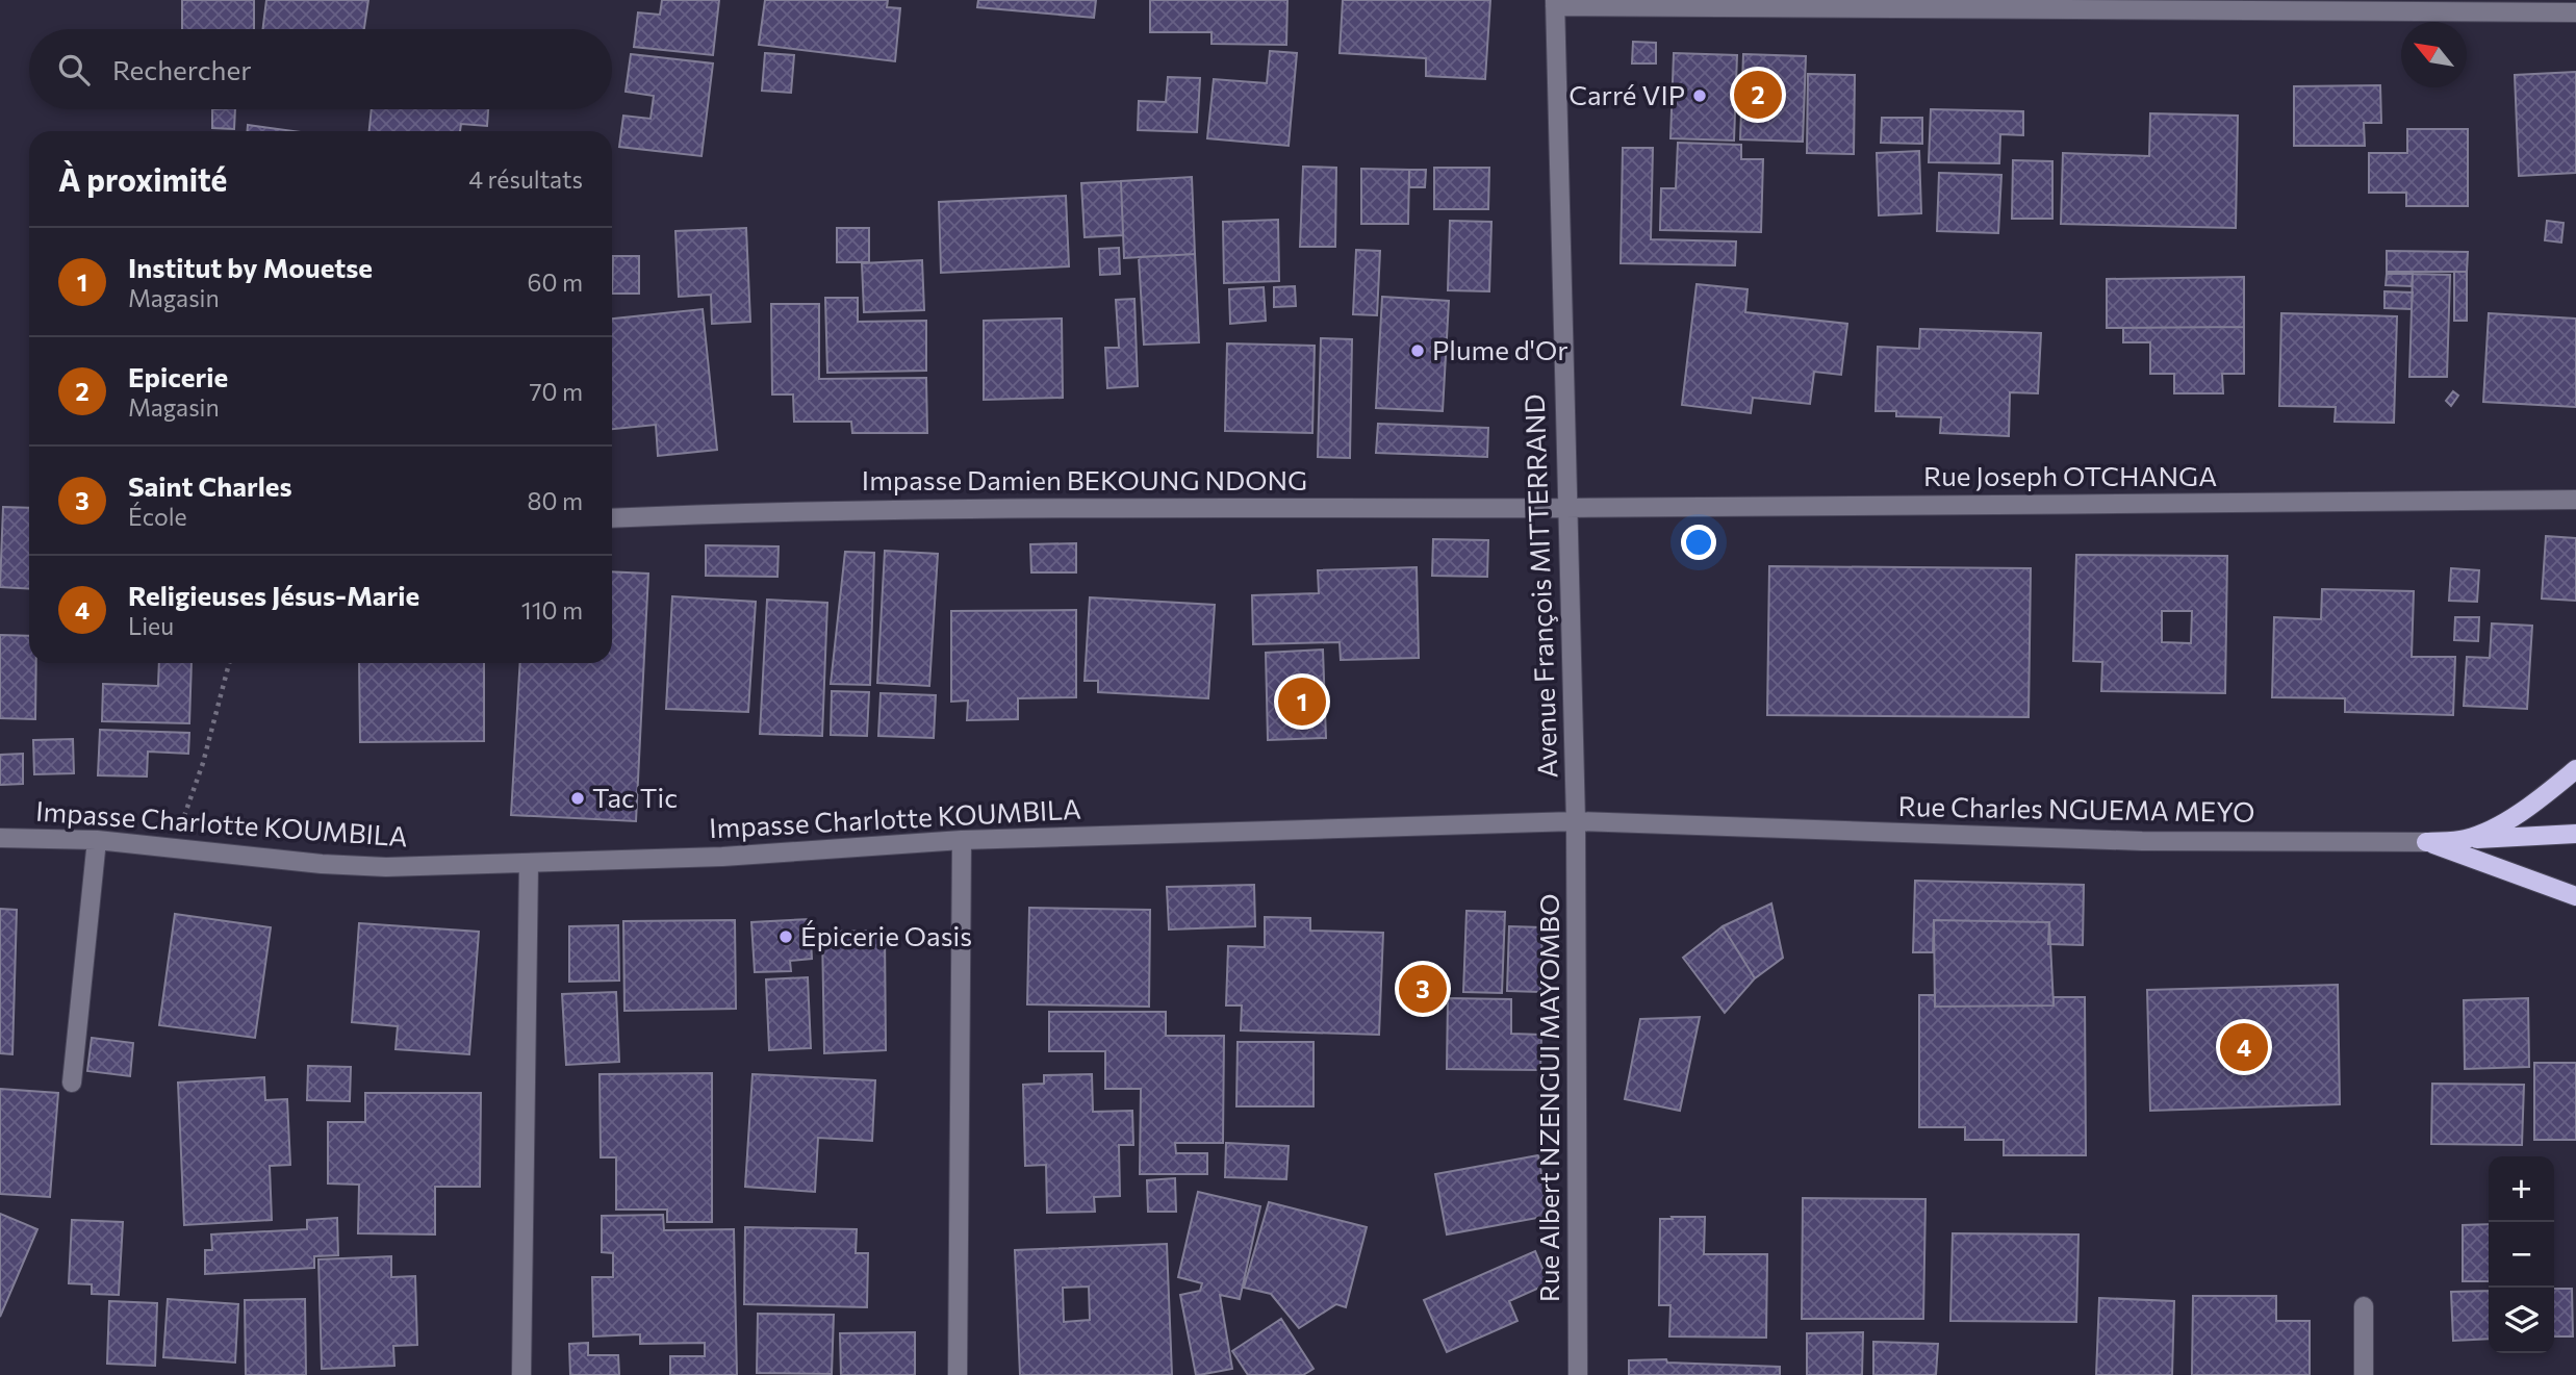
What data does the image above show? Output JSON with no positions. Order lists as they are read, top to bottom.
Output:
{
  "streets": {
    "main road": ["Rue Charles NGUEMA MEYO"],
    "street": [
      "Rue Joseph OTCHANGA",
      "Impasse Damien BEKOUNG NDONG",
      "Avenue François MITTERRAND",
      "Impasse Charlotte KOUMBILA",
      "Rue Albert NZENGUI MAYOMBO"
    ]
  },
  "crossings": [
    ["Rue Joseph OTCHANGA", "Impasse Damien BEKOUNG NDONG"],
    ["Rue Joseph OTCHANGA", "Avenue François MITTERRAND"],
    ["Impasse Damien BEKOUNG NDONG", "Avenue François MITTERRAND"],
    ["Avenue François MITTERRAND", "Rue Charles NGUEMA MEYO"],
    ["Avenue François MITTERRAND", "Impasse Charlotte KOUMBILA"],
    ["Avenue François MITTERRAND", "Rue Albert NZENGUI MAYOMBO"],
    ["Rue Charles NGUEMA MEYO", "Impasse Charlotte KOUMBILA"],
    ["Rue Charles NGUEMA MEYO", "Rue Albert NZENGUI MAYOMBO"],
    ["Impasse Charlotte KOUMBILA", "Rue Albert NZENGUI MAYOMBO"]
  ],
  "places": [
    "Carré VIP",
    "Plume d'Or",
    "Tac Tic",
    "Épicerie Oasis"
  ],
  "north": "top left",
  "page": {
    "search": "Rechercher",
    "pins": [
      "2",
      "1",
      "3",
      "4"
    ],
    "heading": ["À proximité", "4 résultats"],
    "list": [
      {
        "mark": "1",
        "name": "Institut by Mouetse",
        "note": "Magasin",
        "value": "60 m"
      },
      {
        "mark": "2",
        "name": "Epicerie",
        "note": "Magasin",
        "value": "70 m"
      },
      {
        "mark": "3",
        "name": "Saint Charles",
        "note": "École",
        "value": "80 m"
      },
      {
        "mark": "4",
        "name": "Religieuses Jésus-Marie",
        "note": "Lieu",
        "value": "110 m"
      }
    ],
    "map_buttons": ["+", "−"]
  }
}
